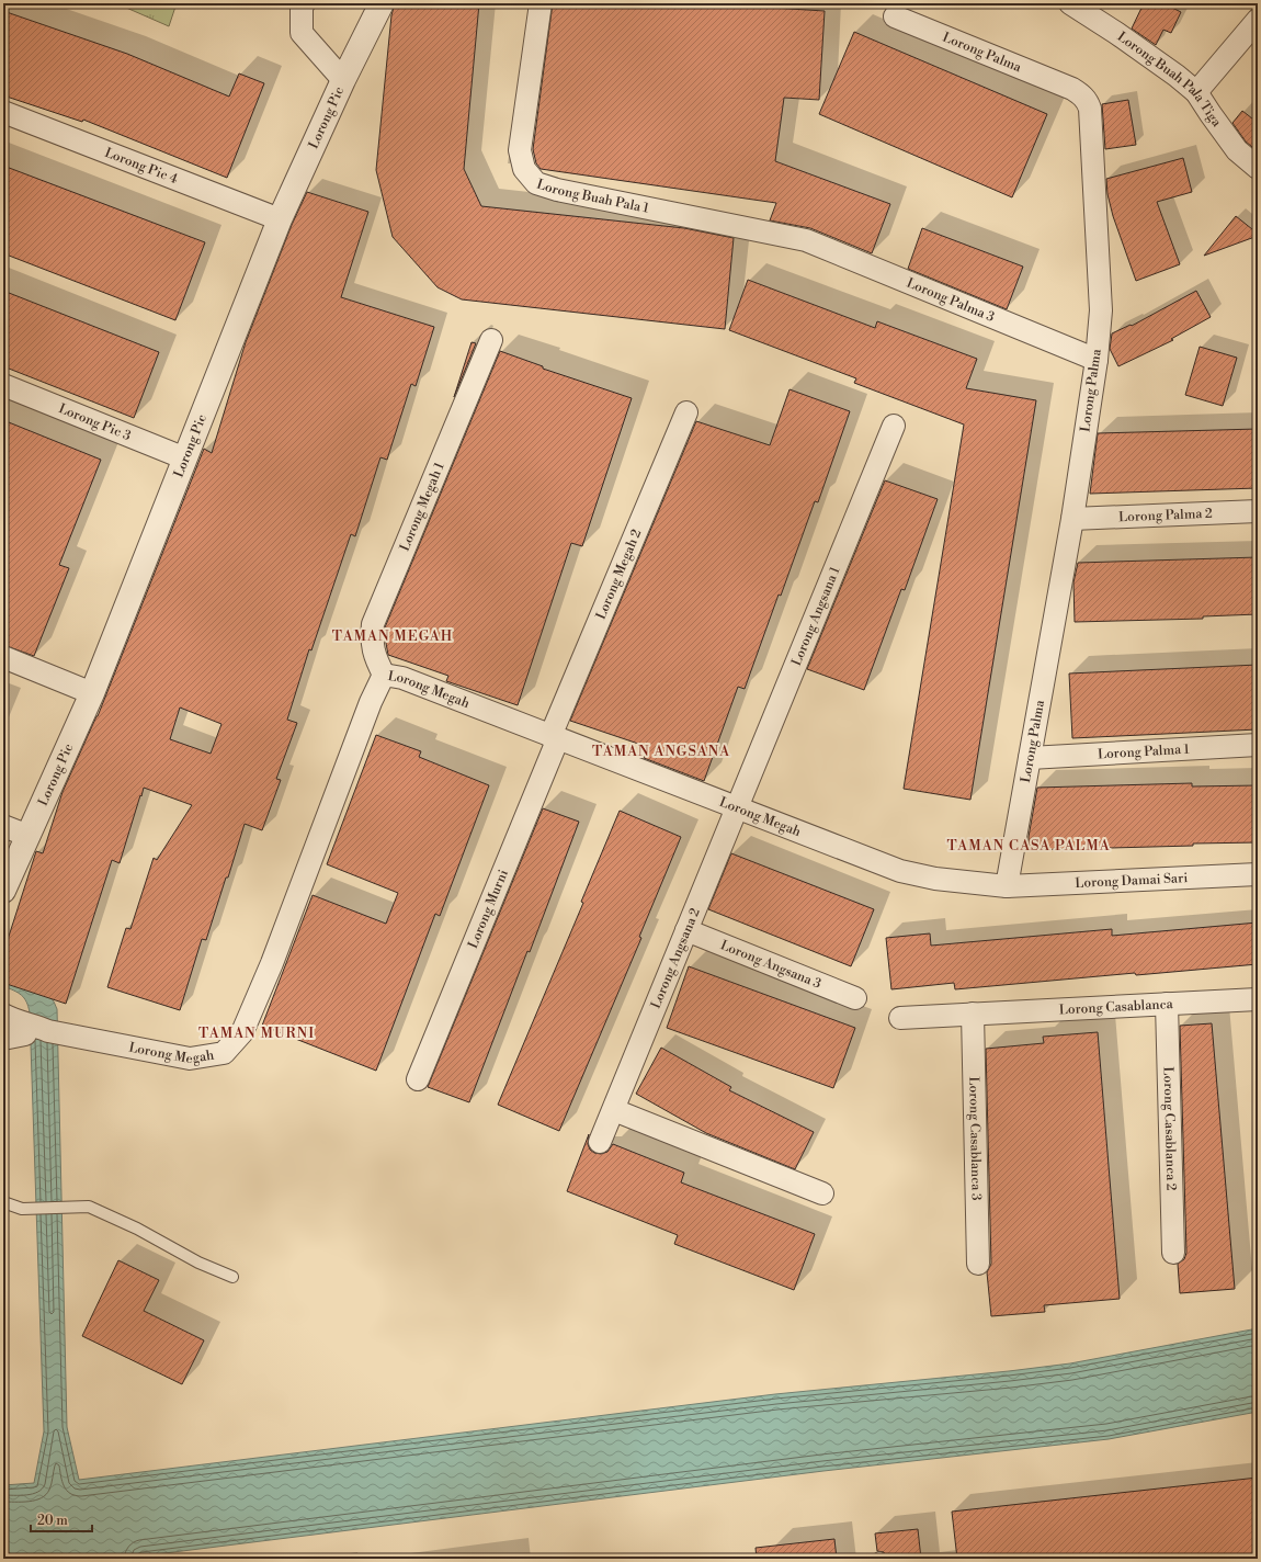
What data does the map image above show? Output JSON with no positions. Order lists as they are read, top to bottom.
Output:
{
  "streets": {
    "street": [
      "Lorong Palma",
      "Lorong Buah Pala Tiga",
      "Lorong Pic",
      "Lorong Pic 4",
      "Lorong Buah Pala 1",
      "Lorong Palma 3",
      "Lorong Pic 3",
      "Lorong Megah 1",
      "Lorong Palma 2",
      "Lorong Megah 2",
      "Lorong Angsana 1",
      "Lorong Megah",
      "Lorong Palma 1",
      "Lorong Damai Sari",
      "Lorong Murni",
      "Lorong Angsana 2",
      "Lorong Angsana 3",
      "Lorong Casablanca",
      "Lorong Casablanca 2",
      "Lorong Casablanca 3"
    ]
  },
  "crossings": [
    ["Lorong Palma", "Lorong Palma 3"],
    ["Lorong Palma", "Lorong Palma 2"],
    ["Lorong Palma", "Lorong Megah"],
    ["Lorong Palma", "Lorong Palma 1"],
    ["Lorong Palma", "Lorong Damai Sari"],
    ["Lorong Pic", "Lorong Pic 4"],
    ["Lorong Pic", "Lorong Pic 3"],
    ["Lorong Buah Pala 1", "Lorong Palma 3"],
    ["Lorong Megah 1", "Lorong Megah"],
    ["Lorong Megah 2", "Lorong Megah"],
    ["Lorong Megah 2", "Lorong Murni"],
    ["Lorong Angsana 1", "Lorong Megah"],
    ["Lorong Angsana 1", "Lorong Angsana 2"],
    ["Lorong Megah", "Lorong Damai Sari"],
    ["Lorong Megah", "Lorong Murni"],
    ["Lorong Megah", "Lorong Angsana 2"],
    ["Lorong Angsana 2", "Lorong Angsana 3"],
    ["Lorong Casablanca", "Lorong Casablanca 2"],
    ["Lorong Casablanca", "Lorong Casablanca 3"]
  ],
  "districts": [
    "TAMAN MEGAH",
    "TAMAN ANGSANA",
    "TAMAN CASA PALMA",
    "TAMAN MURNI"
  ],
  "scale_bar": "20 m"
}
